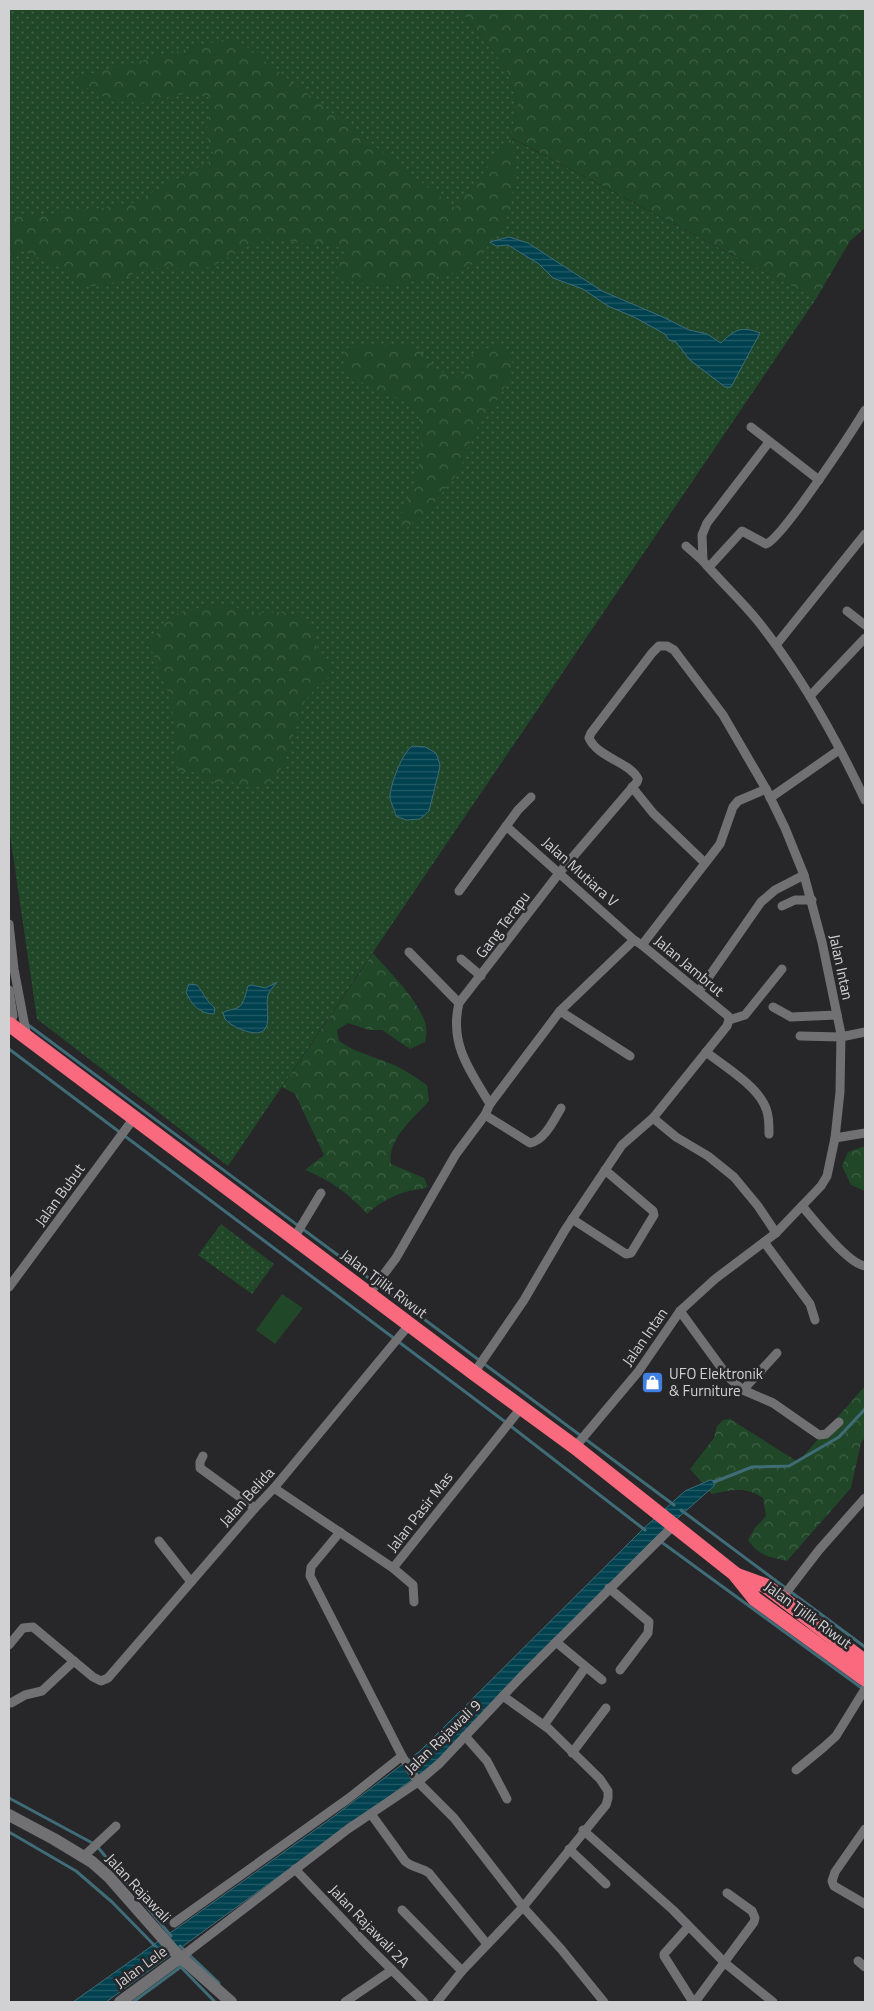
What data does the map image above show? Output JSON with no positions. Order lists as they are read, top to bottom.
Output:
{
  "streets": {
    "highway": ["Jalan Tjilik Riwut"],
    "main road": ["Jalan Rajawali", "Jalan Lele"],
    "street": [
      "Jalan Mutiara V",
      "Gang Terapu",
      "Jalan Jambrut",
      "Jalan Intan",
      "Jalan Bubut",
      "Jalan Belida",
      "Jalan Pasir Mas",
      "Jalan Rajawali 9",
      "Jalan Rajawali 2A"
    ]
  },
  "crossings": [
    ["Jalan Mutiara V", "Gang Terapu"],
    ["Jalan Mutiara V", "Jalan Jambrut"],
    ["Gang Terapu", "Jalan Intan"],
    ["Jalan Jambrut", "Jalan Tjilik Riwut"],
    ["Jalan Intan", "Jalan Tjilik Riwut"],
    ["Jalan Bubut", "Jalan Tjilik Riwut"],
    ["Jalan Tjilik Riwut", "Jalan Belida"],
    ["Jalan Tjilik Riwut", "Jalan Pasir Mas"],
    ["Jalan Tjilik Riwut", "Jalan Rajawali 9"],
    ["Jalan Belida", "Jalan Pasir Mas"],
    ["Jalan Rajawali 9", "Jalan Rajawali"],
    ["Jalan Rajawali 9", "Jalan Rajawali 2A"],
    ["Jalan Rajawali 9", "Jalan Lele"],
    ["Jalan Rajawali", "Jalan Lele"]
  ],
  "places": {
    "shop": ["UFO Elektronik & Furniture"]
  }
}
